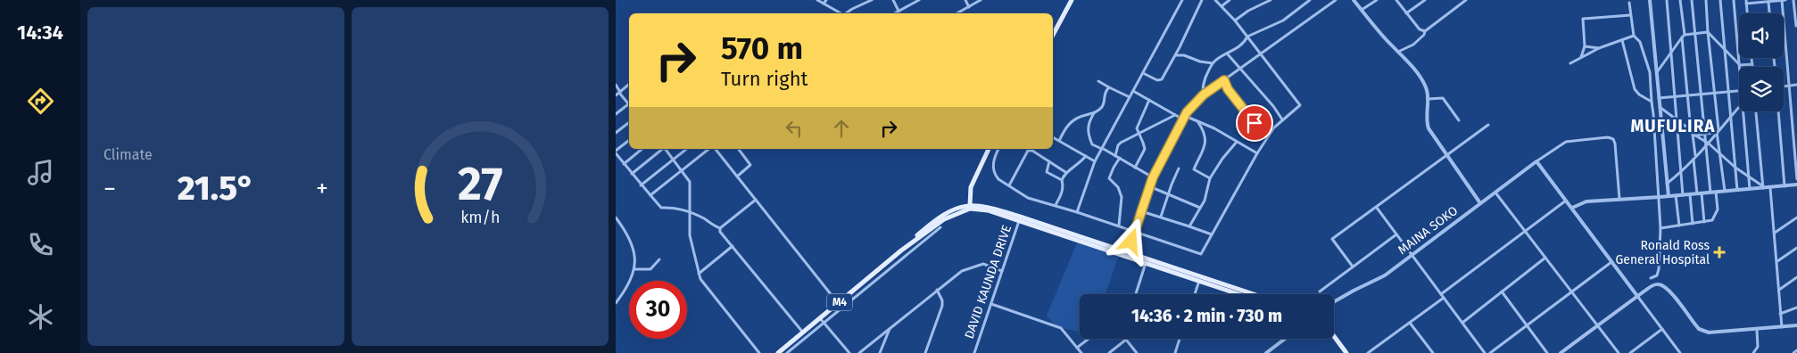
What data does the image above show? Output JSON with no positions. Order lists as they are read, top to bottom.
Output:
{
  "streets": {
    "main road": ["M4"],
    "street": ["MAINA SOKO", "DAVID KAUNDA DRIVE"]
  },
  "districts": ["MUFULIRA"],
  "places": {
    "health": ["Ronald Ross General Hospital"]
  },
  "page": {
    "tabs": "14:34",
    "tile": "Climate",
    "turn": ["570 m", "Turn right"],
    "heat": ["−", "21.5°", "+"],
    "limit": "30",
    "trip": "14:36 · 2 min · 730 m",
    "gauge": ["27", "km/h"]
  }
}
